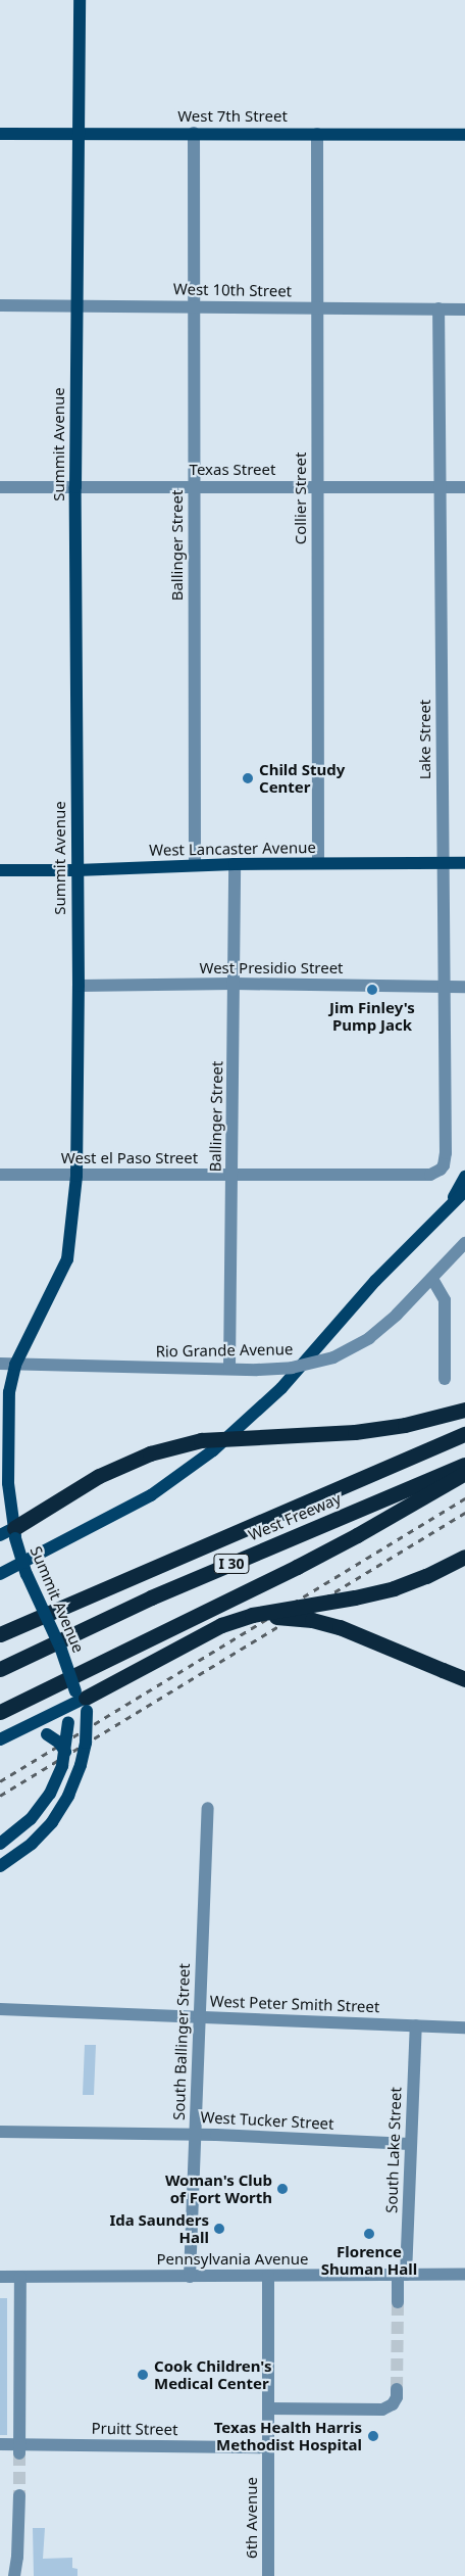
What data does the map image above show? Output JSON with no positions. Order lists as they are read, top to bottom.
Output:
{
  "streets": {
    "highway": ["West Freeway", "I 30"],
    "main road": ["West 7th Street", "Summit Avenue", "West Lancaster Avenue"],
    "street": [
      "West 10th Street",
      "Texas Street",
      "Collier Street",
      "Ballinger Street",
      "Lake Street",
      "West Presidio Street",
      "West el Paso Street",
      "Rio Grande Avenue",
      "West Peter Smith Street",
      "South Ballinger Street",
      "West Tucker Street",
      "South Lake Street",
      "Pennsylvania Avenue",
      "Pruitt Street",
      "6th Avenue"
    ]
  },
  "crossings": [
    ["West 7th Street", "Summit Avenue"],
    ["West 7th Street", "Collier Street"],
    ["West 7th Street", "Ballinger Street"],
    ["West 10th Street", "Summit Avenue"],
    ["West 10th Street", "Collier Street"],
    ["West 10th Street", "Ballinger Street"],
    ["West 10th Street", "Lake Street"],
    ["Summit Avenue", "Texas Street"],
    ["Summit Avenue", "West Lancaster Avenue"],
    ["Summit Avenue", "West Presidio Street"],
    ["Summit Avenue", "West el Paso Street"],
    ["Summit Avenue", "Rio Grande Avenue"],
    ["Texas Street", "Collier Street"],
    ["Texas Street", "Ballinger Street"],
    ["Texas Street", "Lake Street"],
    ["Collier Street", "West Lancaster Avenue"],
    ["Ballinger Street", "West Lancaster Avenue"],
    ["Ballinger Street", "West Presidio Street"],
    ["Ballinger Street", "West el Paso Street"],
    ["Ballinger Street", "Rio Grande Avenue"],
    ["Lake Street", "West Lancaster Avenue"],
    ["Lake Street", "West Presidio Street"],
    ["Lake Street", "West el Paso Street"],
    ["West Peter Smith Street", "South Ballinger Street"],
    ["West Peter Smith Street", "South Lake Street"],
    ["South Ballinger Street", "West Tucker Street"],
    ["South Ballinger Street", "Pennsylvania Avenue"],
    ["West Tucker Street", "South Lake Street"],
    ["South Lake Street", "Pennsylvania Avenue"],
    ["Pennsylvania Avenue", "6th Avenue"],
    ["Pruitt Street", "6th Avenue"]
  ],
  "places": [
    "Child Study Center",
    "Jim Finley's Pump Jack",
    "Woman's Club of Fort Worth",
    "Ida Saunders Hall",
    "Florence Shuman Hall",
    "Cook Children's Medical Center",
    "Texas Health Harris Methodist Hospital"
  ]
}
